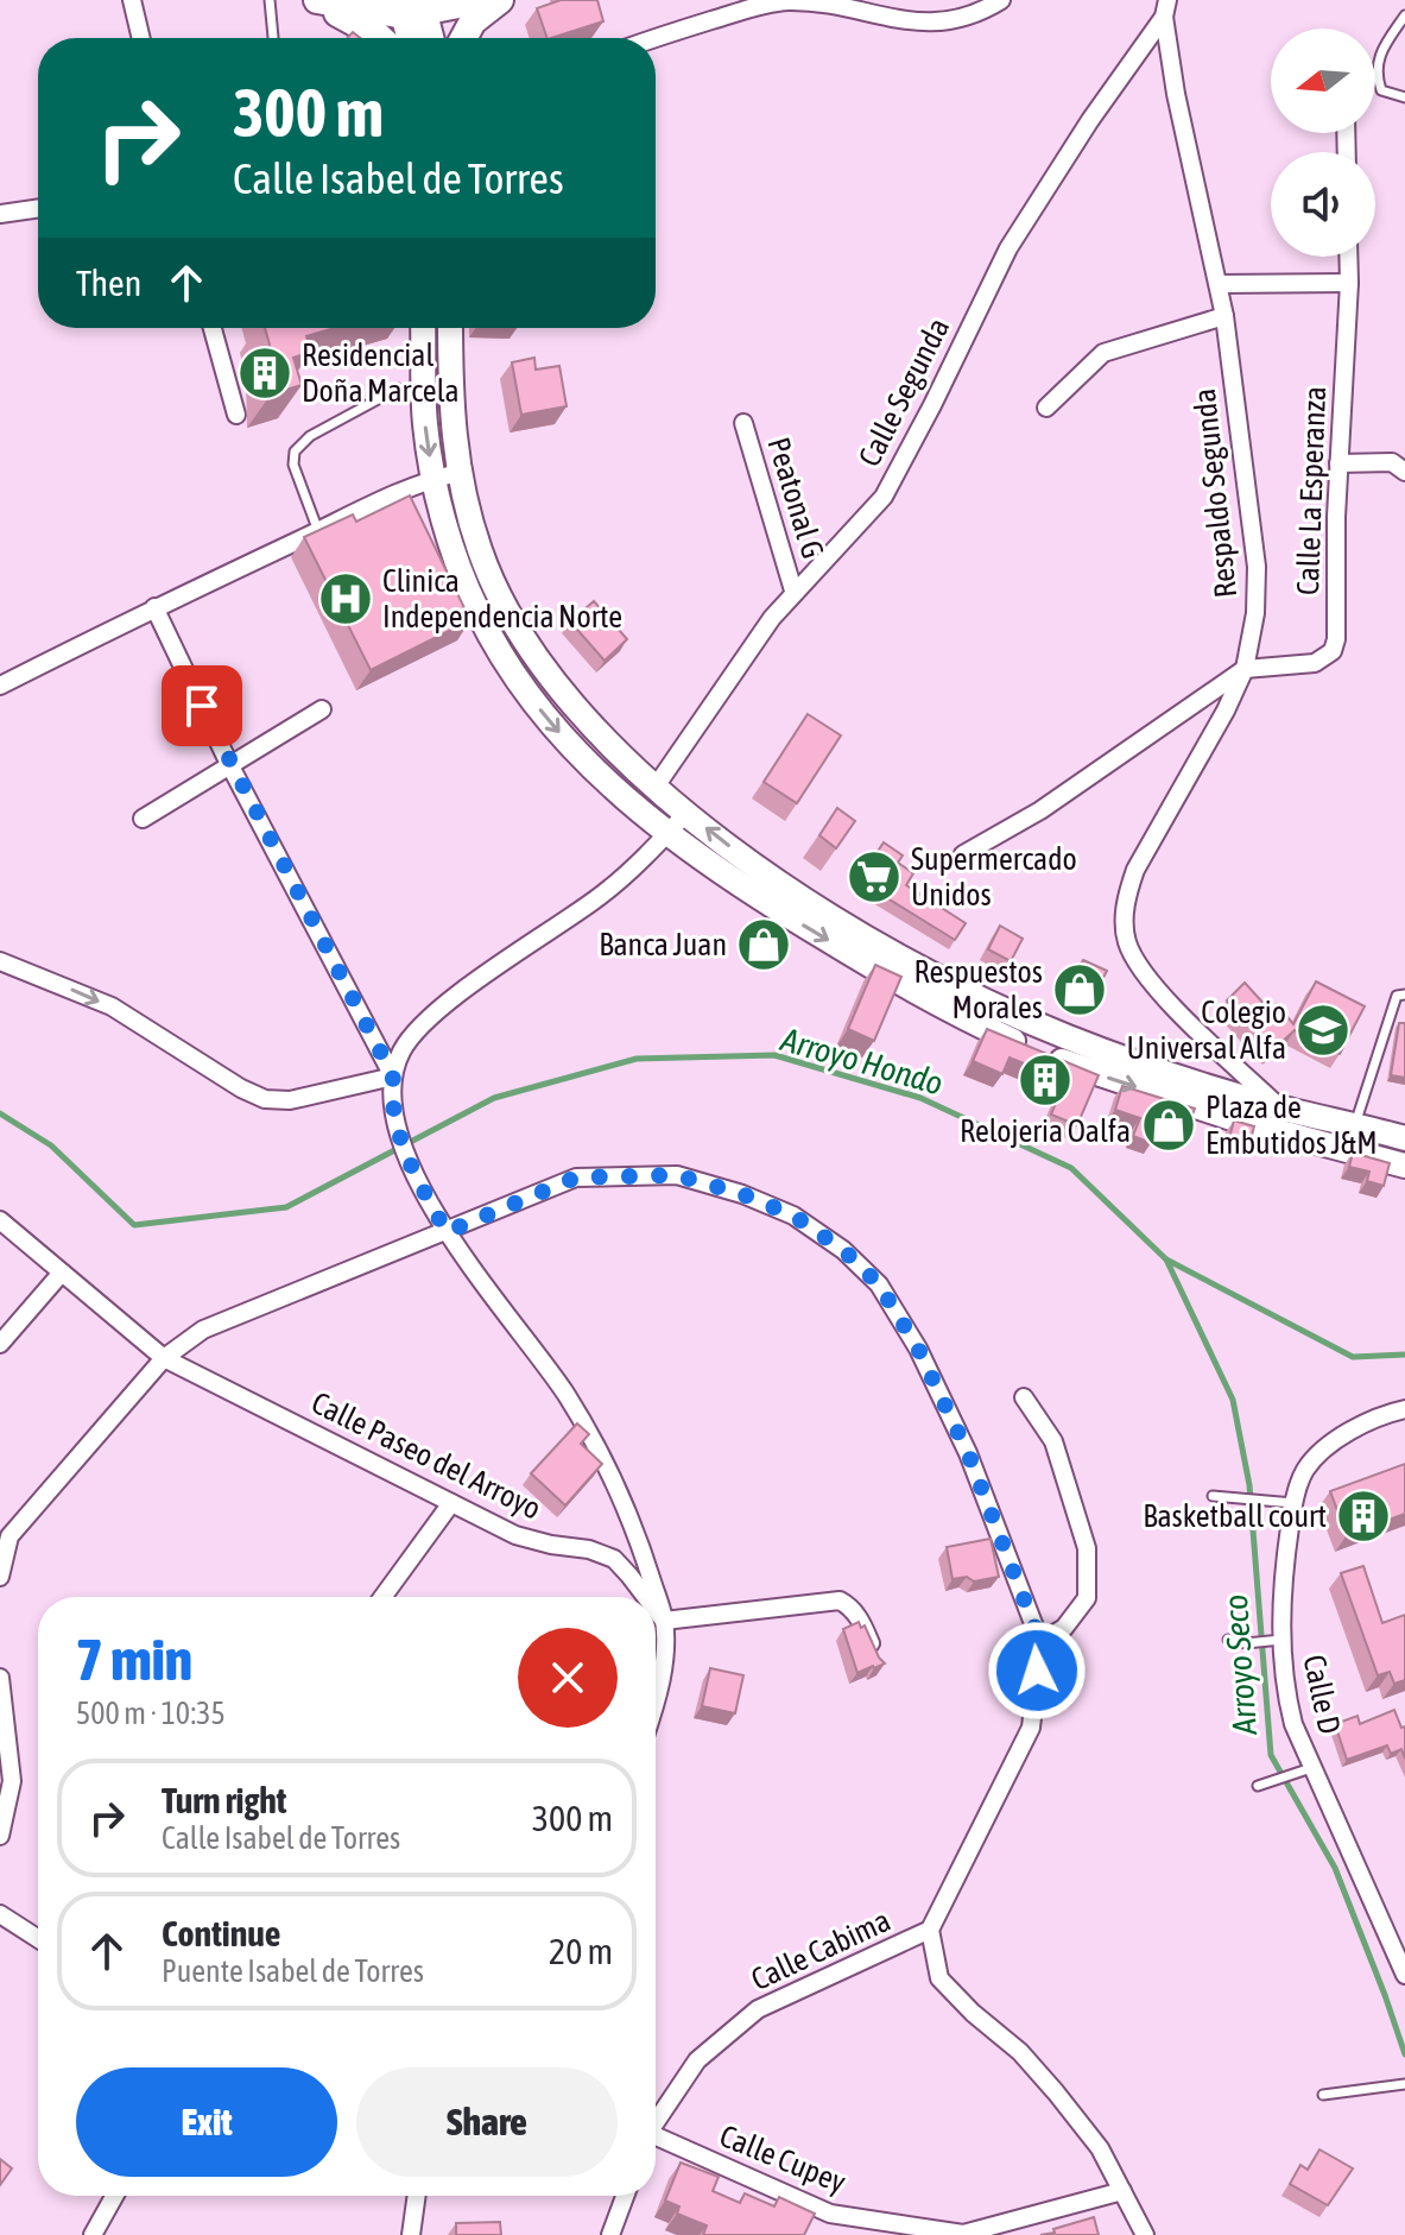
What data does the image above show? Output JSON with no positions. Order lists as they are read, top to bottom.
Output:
{
  "streets": {
    "street": [
      "Calle Segunda",
      "Calle La Esperanza",
      "Respaldo Segunda",
      "Peatonal G",
      "Calle Paseo del Arroyo",
      "Calle D",
      "Calle Cabima",
      "Calle Cupey"
    ]
  },
  "crossings": [
    ["Calle Segunda", "Respaldo Segunda"],
    ["Calle Segunda", "Peatonal G"],
    ["Calle La Esperanza", "Respaldo Segunda"],
    ["Calle Cabima", "Calle Cupey"]
  ],
  "water": ["Arroyo Hondo", "Arroyo Seco"],
  "places": {
    "building": ["Residencial Doña Marcela", "Relojeria Oalfa", "Basketball court"],
    "hospital": ["Clinica Independencia Norte"],
    "supermarket": ["Supermercado Unidos"],
    "shop": ["Banca Juan", "Respuestos Morales", "Plaza de Embutidos J&M"],
    "school or university": ["Colegio Universal Alfa"]
  },
  "north": "left",
  "page": {
    "turn": ["300 m", "Calle Isabel de Torres"],
    "then": "Then",
    "heading": ["7 min", "500 m · 10:35"],
    "list": [
      {
        "name": "Turn right",
        "note": "Calle Isabel de Torres",
        "value": "300 m"
      },
      {
        "name": "Continue",
        "note": "Puente Isabel de Torres",
        "value": "20 m"
      }
    ],
    "buttons": ["Exit", "Share"]
  }
}
